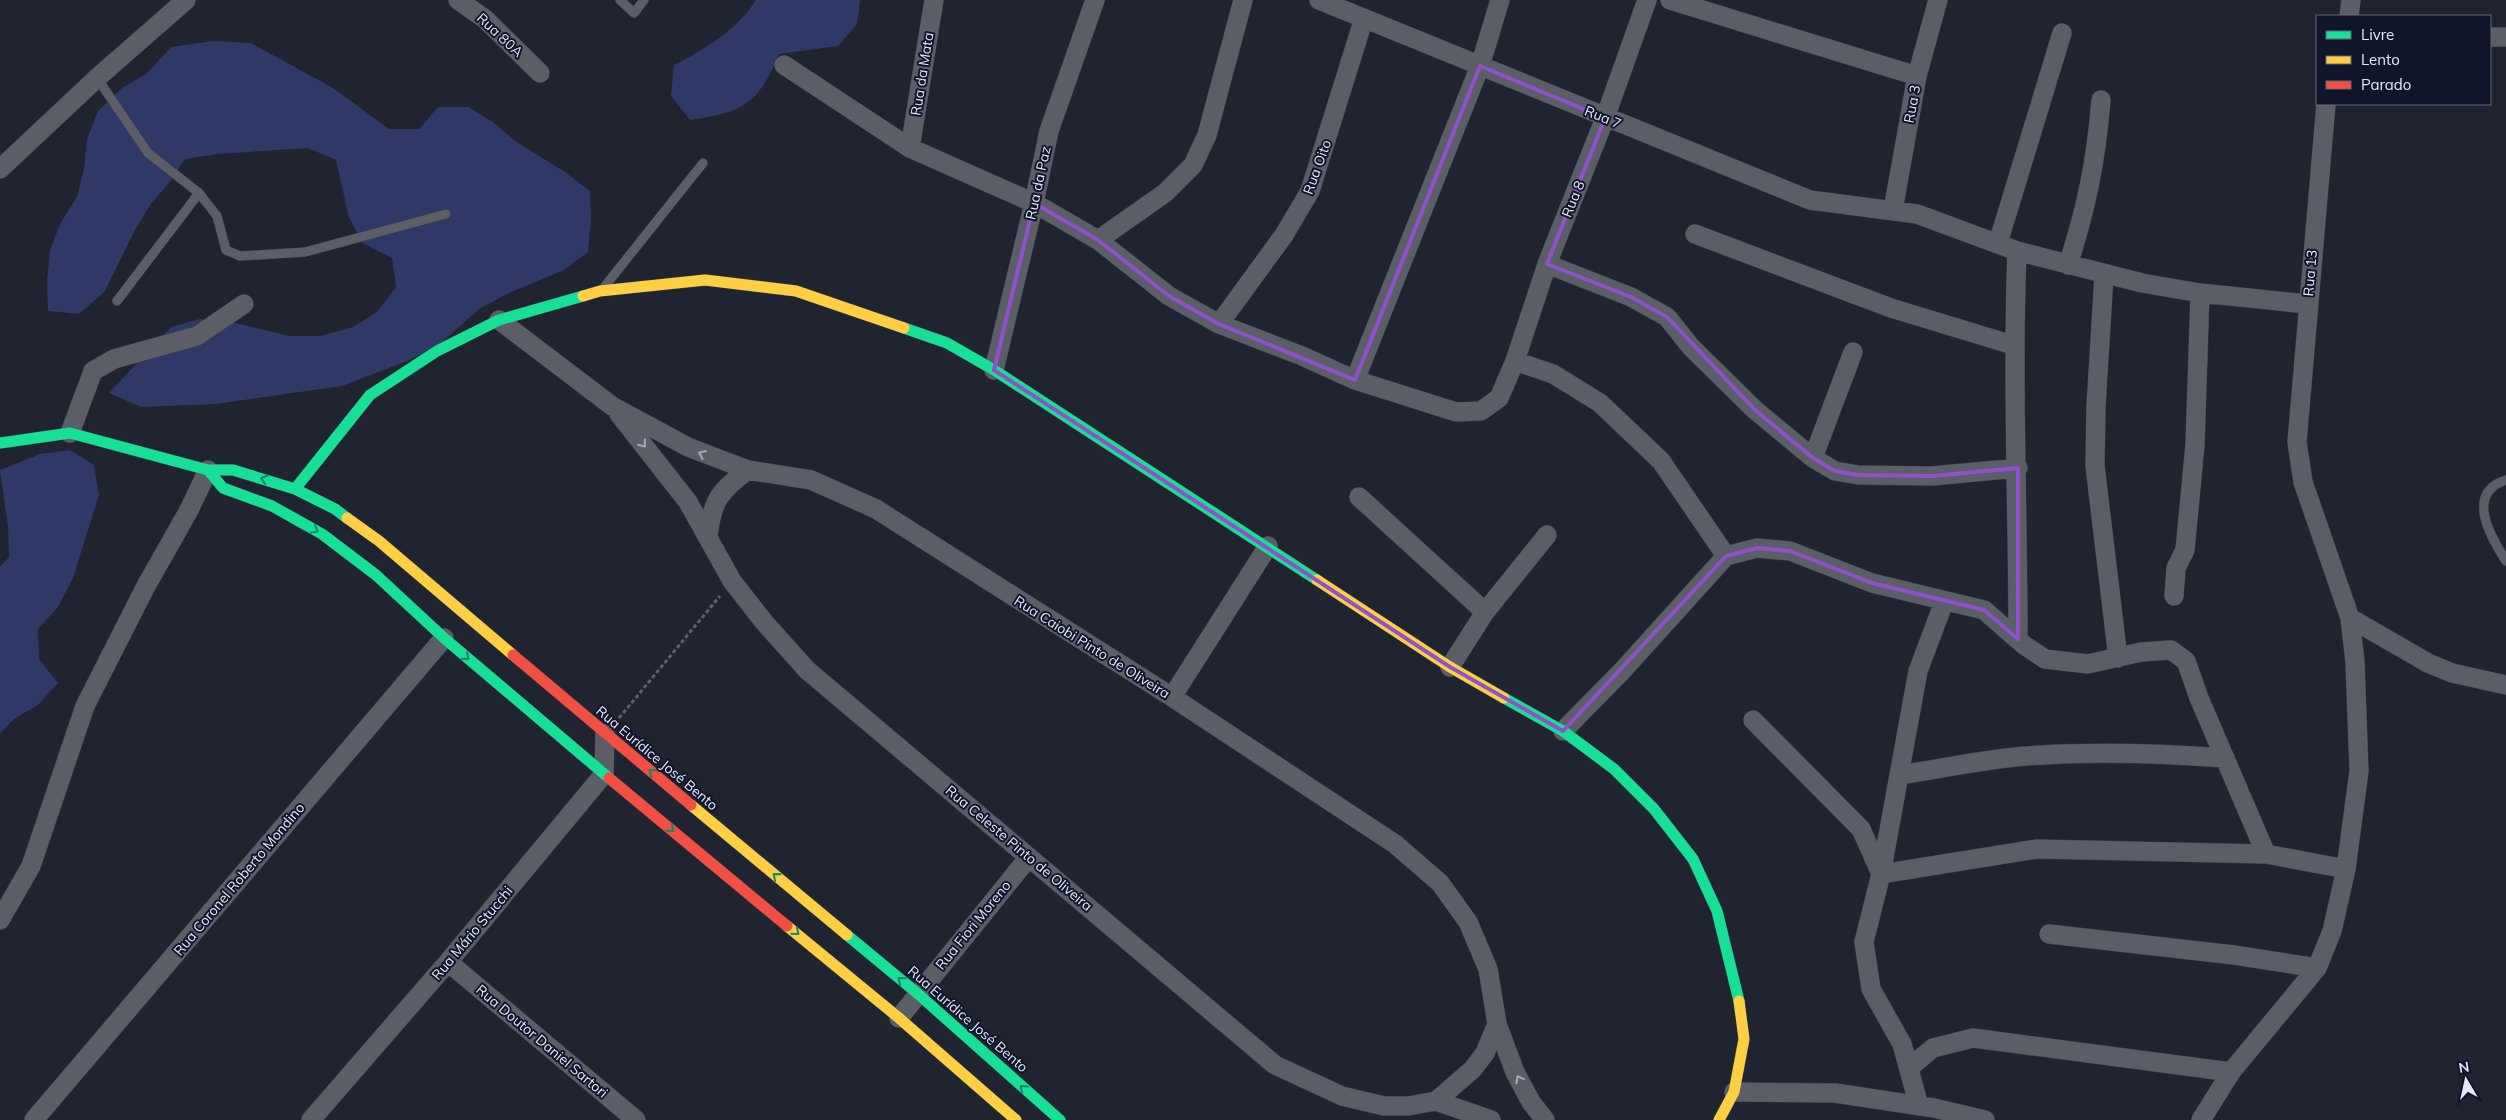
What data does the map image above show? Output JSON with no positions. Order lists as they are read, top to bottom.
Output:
{
  "streets": {
    "street": [
      "Rua 80A",
      "Rua da Mata",
      "Rua 3",
      "Rua 7",
      "Rua Oito",
      "Rua da Paz",
      "Rua 8",
      "Rua 13",
      "Rua Caiobi Pinto de Oliveira",
      "Rua Eurídice José Bento",
      "Rua Celeste Pinto de Oliveira",
      "Rua Coronel Roberto Mondino",
      "Rua Fiori Moreno",
      "Rua Mário Stucchi",
      "Rua Doutor Daniel Sartori"
    ]
  },
  "crossings": [
    ["Rua 3", "Rua 7"],
    ["Rua 7", "Rua Oito"],
    ["Rua 7", "Rua 8"],
    ["Rua 7", "Rua 13"],
    ["Rua Caiobi Pinto de Oliveira", "Rua Celeste Pinto de Oliveira"],
    ["Rua Eurídice José Bento", "Rua Fiori Moreno"],
    ["Rua Celeste Pinto de Oliveira", "Rua Fiori Moreno"],
    ["Rua Mário Stucchi", "Rua Doutor Daniel Sartori"]
  ],
  "legend": ["Livre", "Lento", "Parado"],
  "north": "top"
}
